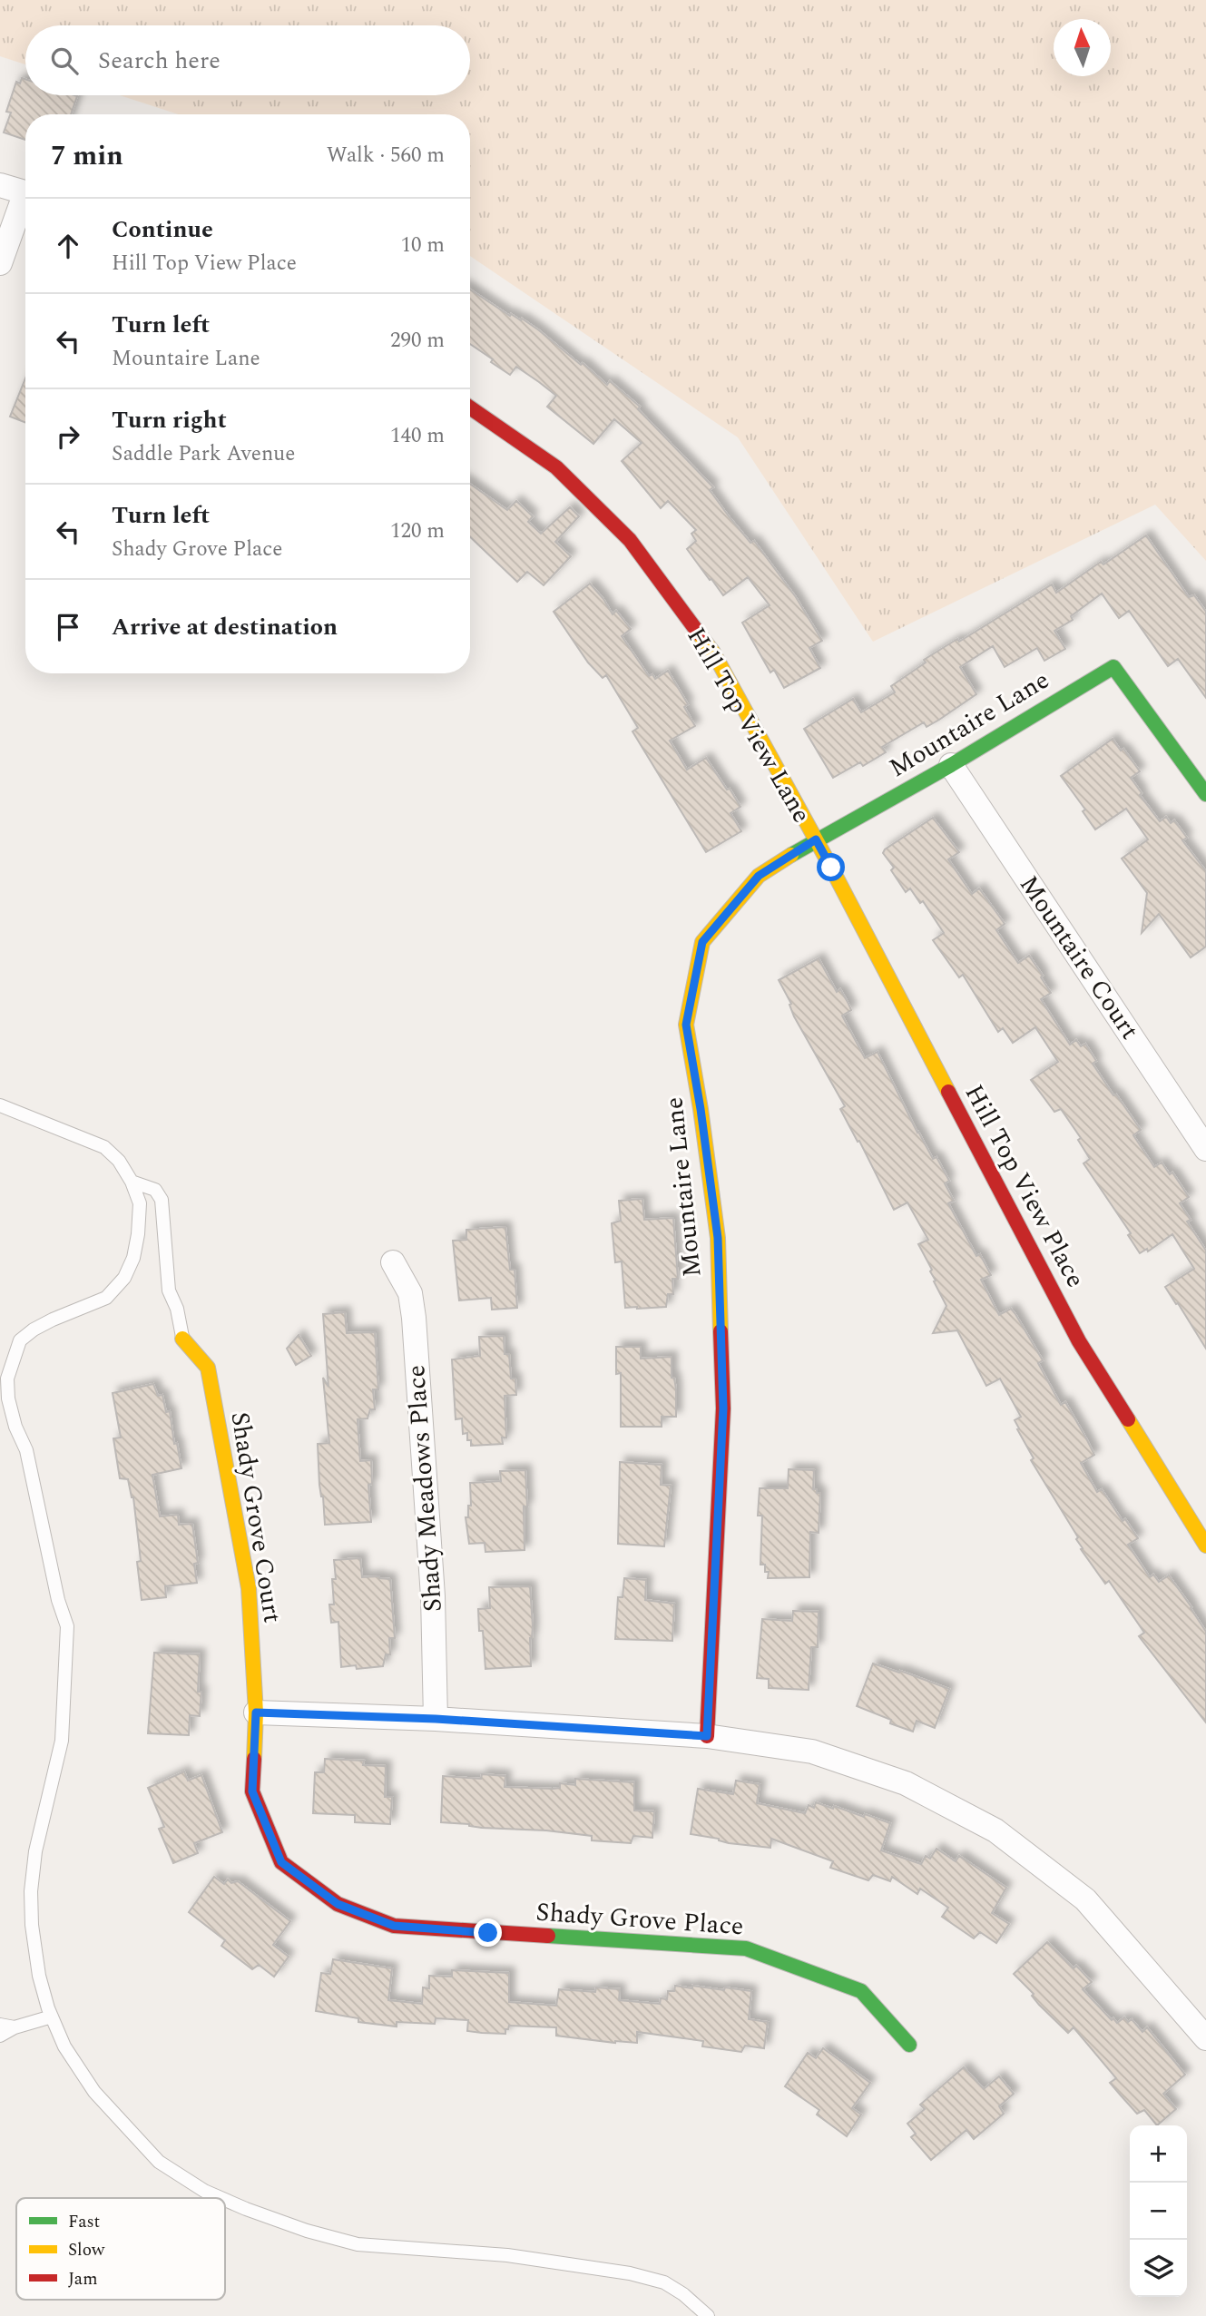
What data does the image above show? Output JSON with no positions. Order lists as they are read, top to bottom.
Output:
{
  "streets": {
    "street": [
      "Mountaire Lane",
      "Hill Top View Lane",
      "Mountaire Court",
      "Hill Top View Place",
      "Shady Meadows Place",
      "Shady Grove Court",
      "Shady Grove Place"
    ]
  },
  "crossings": [
    ["Mountaire Lane", "Hill Top View Lane"],
    ["Mountaire Lane", "Mountaire Court"],
    ["Mountaire Lane", "Hill Top View Place"],
    ["Hill Top View Lane", "Hill Top View Place"],
    ["Shady Grove Court", "Shady Grove Place"]
  ],
  "legend": ["Fast", "Slow", "Jam"],
  "north": "top",
  "page": {
    "search": "Search here",
    "heading": ["7 min", "Walk · 560 m"],
    "list": [
      ["Continue", "Hill Top View Place", "10 m"],
      ["Turn left", "Mountaire Lane", "290 m"],
      ["Turn right", "Saddle Park Avenue", "140 m"],
      ["Turn left", "Shady Grove Place", "120 m"],
      "Arrive at destination"
    ],
    "map_buttons": ["+", "−"]
  }
}
